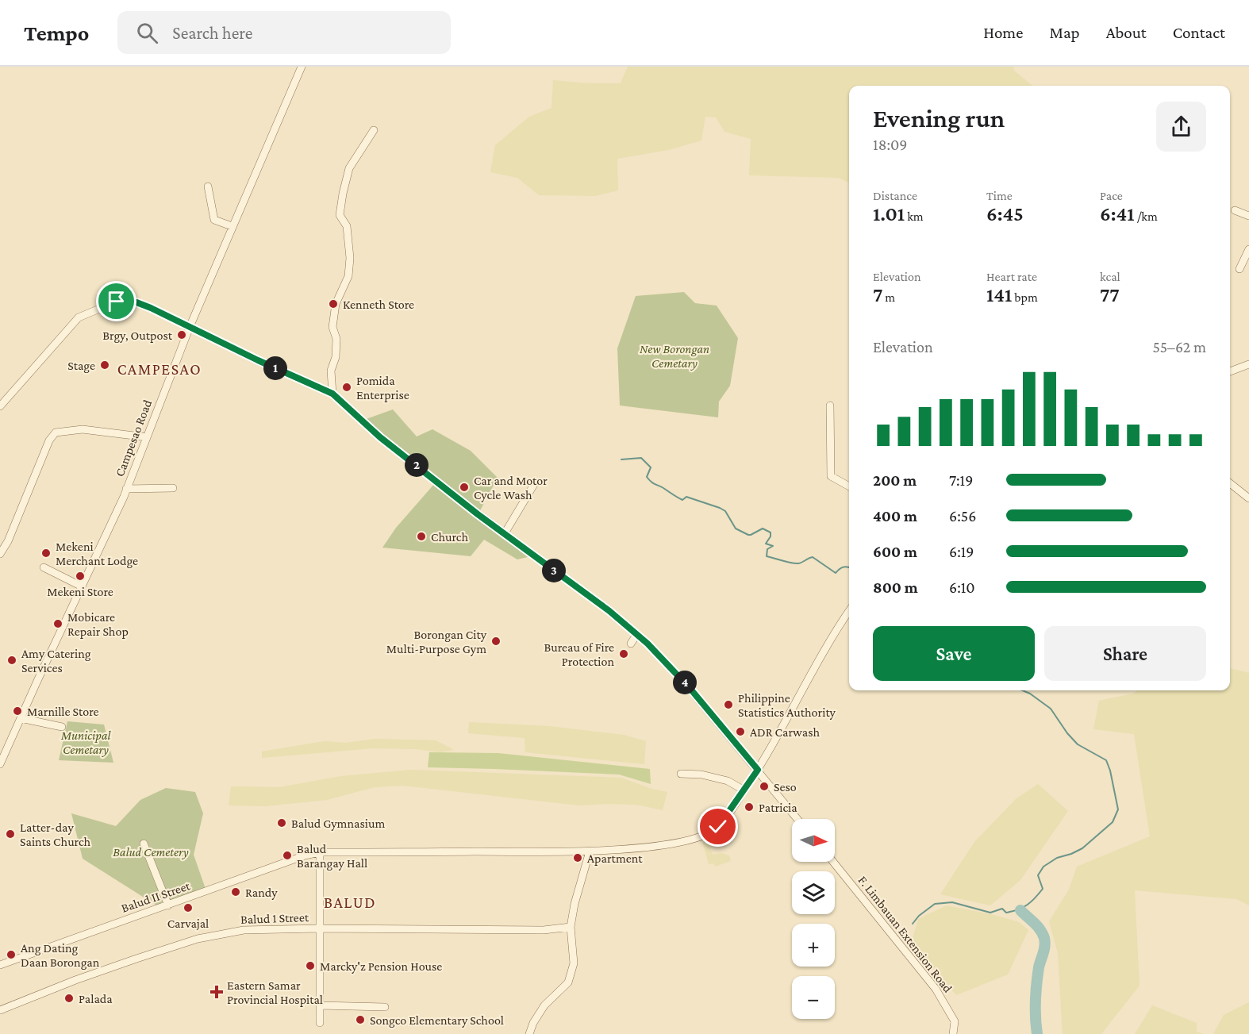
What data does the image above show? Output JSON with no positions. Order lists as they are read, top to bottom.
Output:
{
  "streets": {
    "street": [
      "Campesao Road",
      "Balud II Street",
      "Balud 1 Street",
      "F. Limbauan Extension Road"
    ]
  },
  "districts": ["CAMPESAO", "BALUD"],
  "parks": ["New Borongan Cemetary", "Municipal Cemetary", "Balud Cemetery"],
  "places": {
    "other": [
      "Kenneth Store",
      "Brgy, Outpost",
      "Stage",
      "Pomida Enterprise",
      "Car and Motor Cycle Wash",
      "Church",
      "Mekeni Merchant Lodge",
      "Mekeni Store",
      "Mobicare Repair Shop",
      "Borongan City Multi-Purpose Gym",
      "Bureau of Fire Protection",
      "Amy Catering Services",
      "Philippine Statistics Authority",
      "Marnille Store",
      "ADR Carwash",
      "Seso",
      "Patricia",
      "Balud Gymnasium",
      "Latter-day Saints Church",
      "Balud Barangay Hall",
      "Apartment",
      "Randy",
      "Carvajal",
      "Ang Dating Daan Borongan",
      "Marcky'z Pension House",
      "Palada",
      "Songco Elementary School"
    ],
    "health": ["Eastern Samar Provincial Hospital"]
  },
  "north": "right",
  "page": {
    "header": "Tempo",
    "search": "Search here",
    "nav": [
      "Home",
      "Map",
      "About",
      "Contact"
    ],
    "heading": ["Evening run", "18:09"],
    "stats": [
      ["Distance", "1.01 km"],
      ["Time", "6:45"],
      ["Pace", "6:41 /km"],
      ["Elevation", "7 m"],
      ["Heart rate", "141 bpm"],
      ["kcal", "77"]
    ],
    "chart": ["Elevation", "55–62 m"],
    "pins": [
      "1",
      "2",
      "3",
      "4"
    ],
    "list": [
      {
        "name": "200 m",
        "note": "7:19"
      },
      {
        "name": "400 m",
        "note": "6:56"
      },
      {
        "name": "600 m",
        "note": "6:19"
      },
      {
        "name": "800 m",
        "note": "6:10"
      }
    ],
    "buttons": ["Save", "Share"],
    "map_buttons": ["+", "−"]
  }
}
